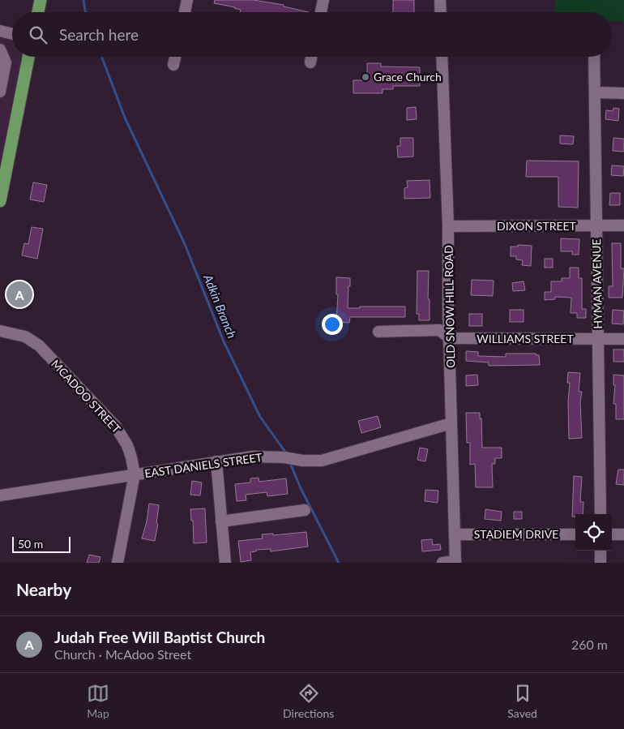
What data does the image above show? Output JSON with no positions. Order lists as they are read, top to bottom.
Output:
{
  "streets": {
    "street": [
      "DIXON STREET",
      "HYMAN AVENUE",
      "OLD SNOW HILL ROAD",
      "WILLIAMS STREET",
      "MCADOO STREET",
      "EAST DANIELS STREET",
      "STADIEM DRIVE"
    ]
  },
  "crossings": [
    ["DIXON STREET", "HYMAN AVENUE"],
    ["DIXON STREET", "OLD SNOW HILL ROAD"],
    ["HYMAN AVENUE", "WILLIAMS STREET"],
    ["OLD SNOW HILL ROAD", "WILLIAMS STREET"],
    ["OLD SNOW HILL ROAD", "EAST DANIELS STREET"],
    ["OLD SNOW HILL ROAD", "STADIEM DRIVE"],
    ["MCADOO STREET", "EAST DANIELS STREET"]
  ],
  "water": ["Adkin Branch"],
  "places": ["Grace Church"],
  "scale_bar": "50 m",
  "page": {
    "search": "Search here",
    "pins": "A",
    "scale": "50 m",
    "heading": "Nearby",
    "list": [
      {
        "mark": "A",
        "name": "Judah Free Will Baptist Church",
        "note": "Church · McAdoo Street",
        "value": "260 m"
      }
    ],
    "nav": ["Map", "Directions", "Saved"]
  }
}
